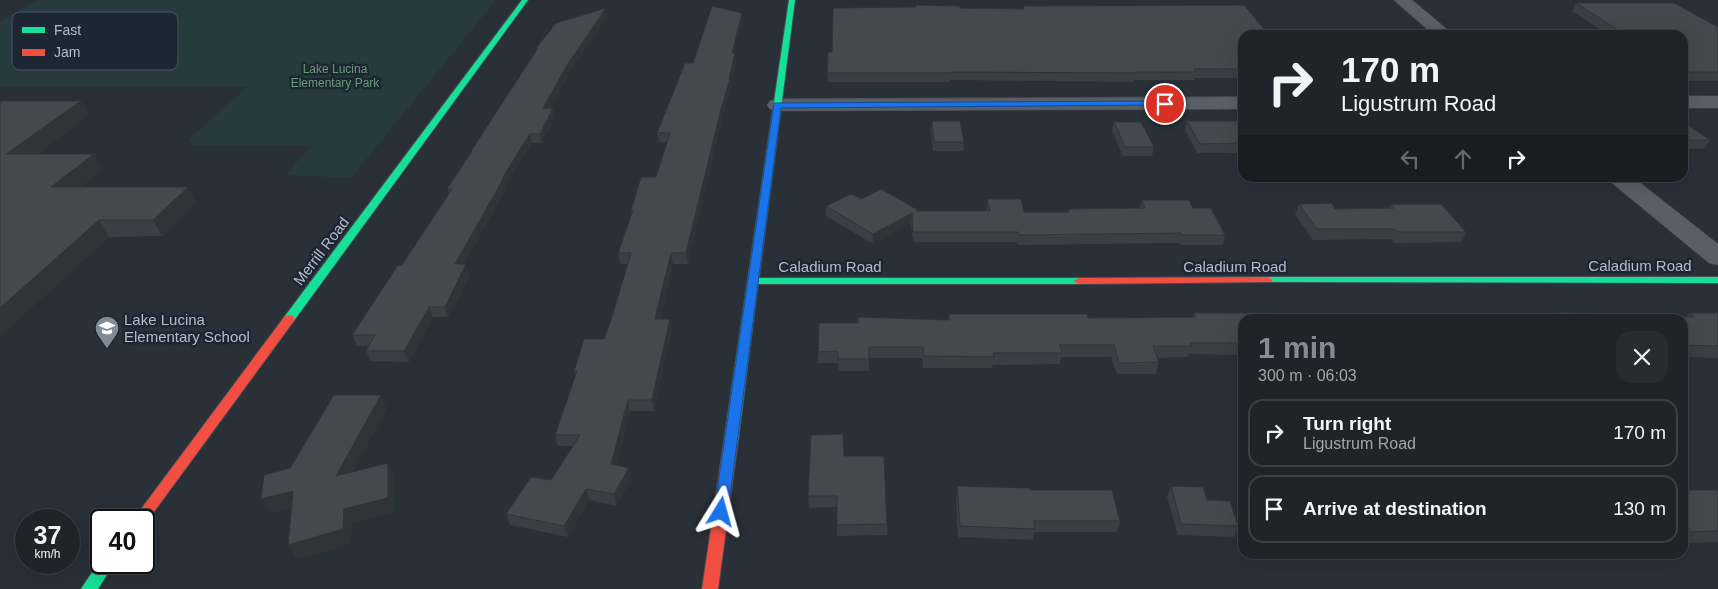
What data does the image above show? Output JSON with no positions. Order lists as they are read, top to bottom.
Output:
{
  "streets": {
    "street": ["Merrill Road", "Caladium Road"]
  },
  "parks": ["Lake Lucina Elementary Park"],
  "places": {
    "school or university": ["Lake Lucina Elementary School"]
  },
  "legend": ["Fast", "Jam"],
  "page": {
    "turn": ["170 m", "Ligustrum Road"],
    "heading": ["1 min", "300 m · 06:03"],
    "list": [
      {
        "name": "Turn right",
        "note": "Ligustrum Road",
        "value": "170 m"
      },
      {
        "name": "Arrive at destination",
        "value": "130 m"
      }
    ],
    "speed": "37 km/h",
    "limit": "40"
  }
}
